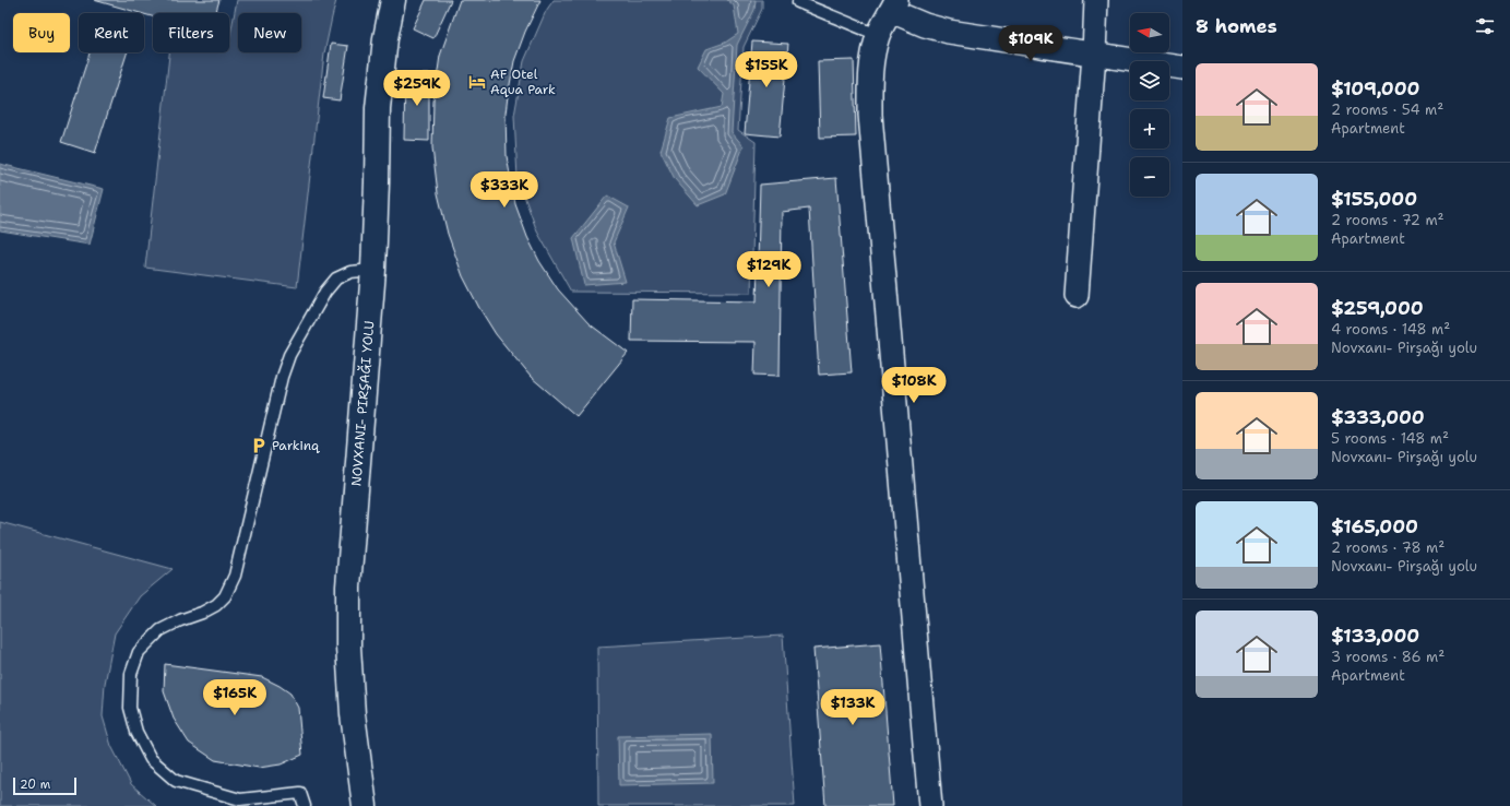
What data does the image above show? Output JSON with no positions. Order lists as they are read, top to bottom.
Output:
{
  "places": {
    "hotel": ["AF Otel Aqua Park"],
    "parking": ["Parkinq"]
  },
  "scale_bar": "20 m",
  "north": "left",
  "page": {
    "heading": "8 homes",
    "map_buttons": ["+", "−"],
    "chip": [
      "Buy",
      "Rent",
      "Filters",
      "New"
    ],
    "price": [
      "$109K",
      "$155K",
      "$259K",
      "$333K",
      "$129K",
      "$108K",
      "$165K",
      "$133K"
    ],
    "list": [
      {
        "name": "$109,000",
        "note": "2 rooms · 54 m² · Apartment"
      },
      {
        "name": "$155,000",
        "note": "2 rooms · 72 m² · Apartment"
      },
      {
        "name": "$259,000",
        "note": "4 rooms · 148 m² · Novxanı- Pirşağı yolu"
      },
      {
        "name": "$333,000",
        "note": "5 rooms · 148 m² · Novxanı- Pirşağı yolu"
      },
      {
        "name": "$165,000",
        "note": "2 rooms · 78 m² · Novxanı- Pirşağı yolu"
      },
      {
        "name": "$133,000",
        "note": "3 rooms · 86 m² · Apartment"
      }
    ],
    "scale": "20 m"
  }
}
